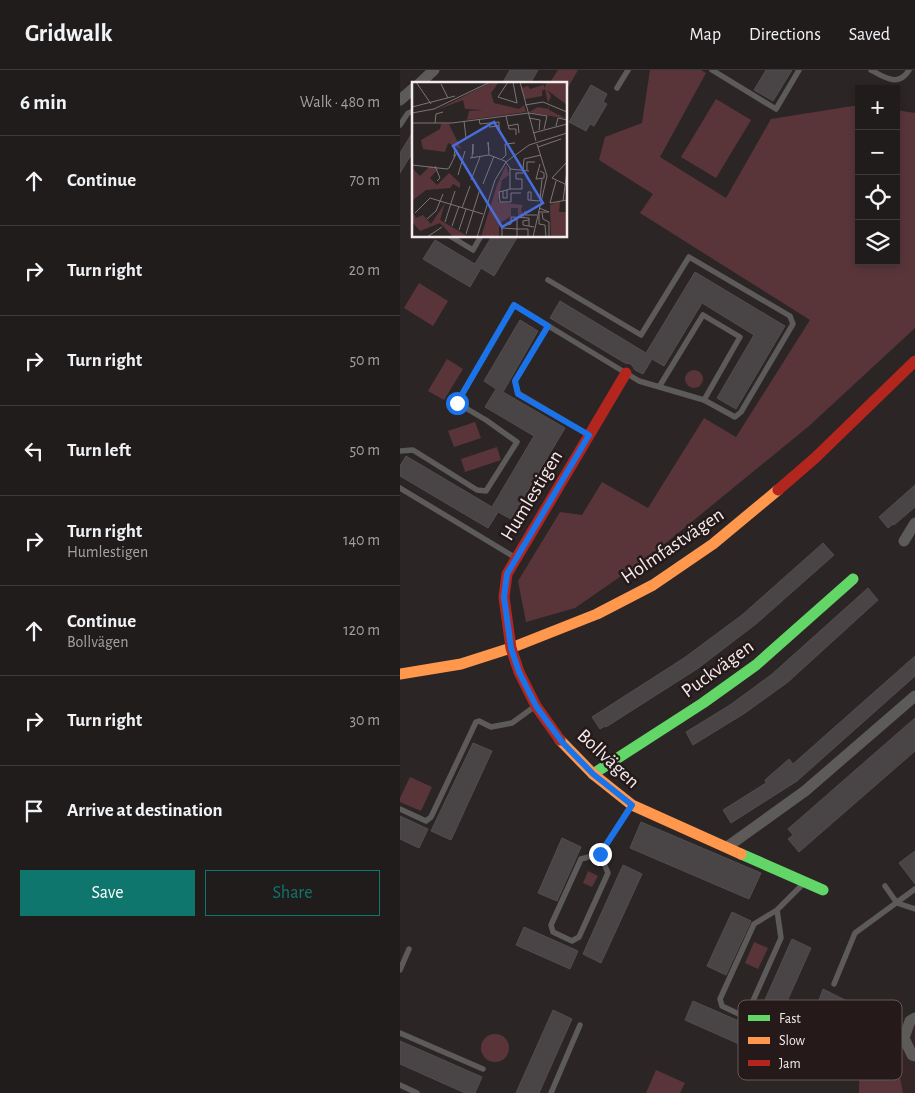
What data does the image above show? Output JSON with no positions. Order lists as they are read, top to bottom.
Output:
{
  "streets": {
    "street": [
      "Humlestigen",
      "Holmfastvägen",
      "Puckvägen",
      "Bollvägen"
    ]
  },
  "crossings": [
    ["Humlestigen", "Holmfastvägen"],
    ["Humlestigen", "Bollvägen"],
    ["Holmfastvägen", "Bollvägen"],
    ["Puckvägen", "Bollvägen"]
  ],
  "legend": ["Fast", "Slow", "Jam"],
  "page": {
    "header": "Gridwalk",
    "nav": ["Map", "Directions", "Saved"],
    "heading": ["6 min", "Walk · 480 m"],
    "map_buttons": ["+", "−"],
    "list": [
      ["Continue", "70 m"],
      ["Turn right", "20 m"],
      ["Turn right", "50 m"],
      ["Turn left", "50 m"],
      ["Turn right", "Humlestigen", "140 m"],
      ["Continue", "Bollvägen", "120 m"],
      ["Turn right", "30 m"],
      "Arrive at destination"
    ],
    "buttons": ["Save", "Share"]
  }
}
